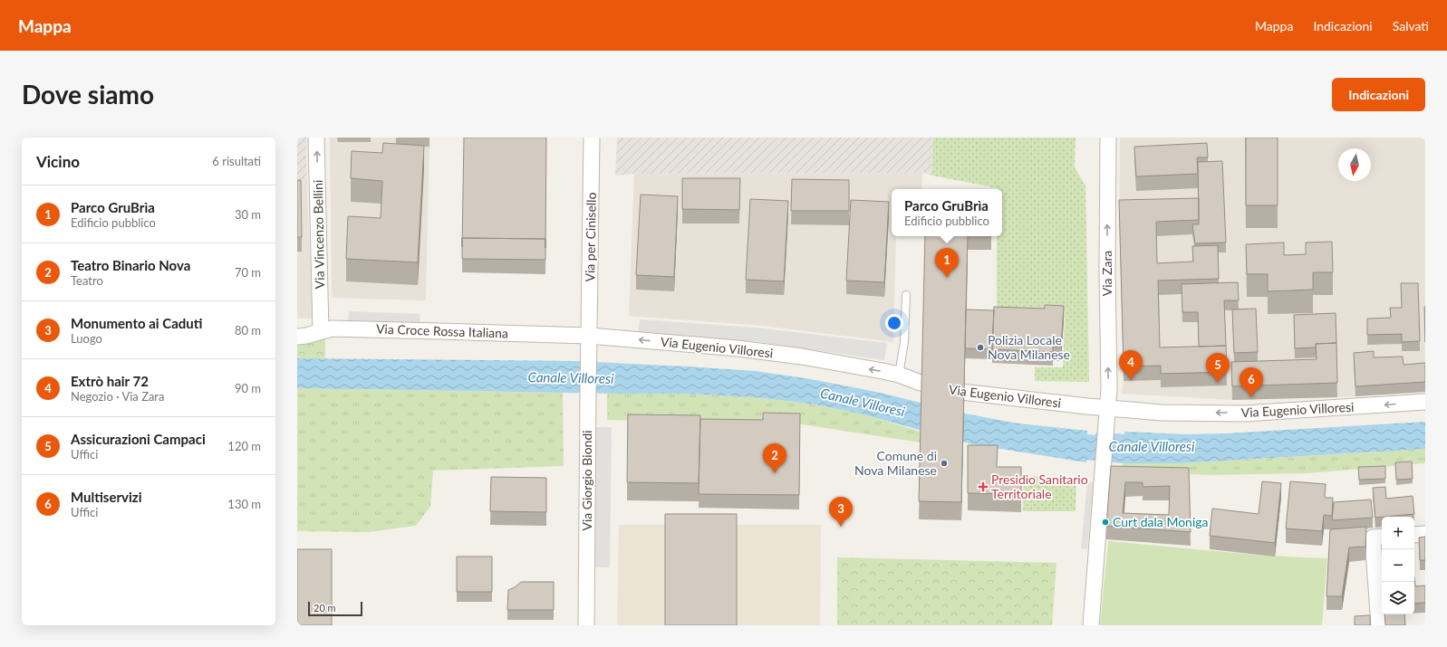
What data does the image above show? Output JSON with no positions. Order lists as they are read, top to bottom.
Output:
{
  "streets": {
    "street": [
      "Via Vincenzo Bellini",
      "Via per Cinisello",
      "Via Zara",
      "Via Croce Rossa Italiana",
      "Via Eugenio Villoresi",
      "Via Giorgio Biondi"
    ]
  },
  "crossings": [
    ["Via Vincenzo Bellini", "Via Croce Rossa Italiana"],
    ["Via per Cinisello", "Via Croce Rossa Italiana"],
    ["Via per Cinisello", "Via Eugenio Villoresi"],
    ["Via per Cinisello", "Via Giorgio Biondi"],
    ["Via Zara", "Via Eugenio Villoresi"],
    ["Via Croce Rossa Italiana", "Via Eugenio Villoresi"],
    ["Via Croce Rossa Italiana", "Via Giorgio Biondi"],
    ["Via Eugenio Villoresi", "Via Giorgio Biondi"]
  ],
  "one_way": ["Via Vincenzo Bellini", "Via Zara", "Via Eugenio Villoresi"],
  "water": ["Canale Villoresi"],
  "places": {
    "other": ["Polizia Locale Nova Milanese", "Comune di Nova Milanese", "Curt dala Moniga"],
    "health": ["Presidio Sanitario Territoriale"]
  },
  "scale_bar": "20 m",
  "north": "bottom",
  "page": {
    "header": "Mappa",
    "nav": ["Mappa", "Indicazioni", "Salvati"],
    "buttons": "Indicazioni",
    "title": "Dove siamo",
    "heading": ["Vicino", "6 risultati"],
    "list": [
      {
        "mark": "1",
        "name": "Parco GruBrìa",
        "note": "Edificio pubblico",
        "value": "30 m"
      },
      {
        "mark": "2",
        "name": "Teatro Binario Nova",
        "note": "Teatro",
        "value": "70 m"
      },
      {
        "mark": "3",
        "name": "Monumento ai Caduti",
        "note": "Luogo",
        "value": "80 m"
      },
      {
        "mark": "4",
        "name": "Extrò hair 72",
        "note": "Negozio · Via Zara",
        "value": "90 m"
      },
      {
        "mark": "5",
        "name": "Assicurazioni Campaci",
        "note": "Uffici",
        "value": "120 m"
      },
      {
        "mark": "6",
        "name": "Multiservizi",
        "note": "Uffici",
        "value": "130 m"
      }
    ],
    "popup": ["Parco GruBrìa", "Edificio pubblico"],
    "pins": [
      "1",
      "4",
      "5",
      "6",
      "2",
      "3"
    ],
    "map_buttons": ["+", "−"],
    "scale": "20 m"
  }
}
